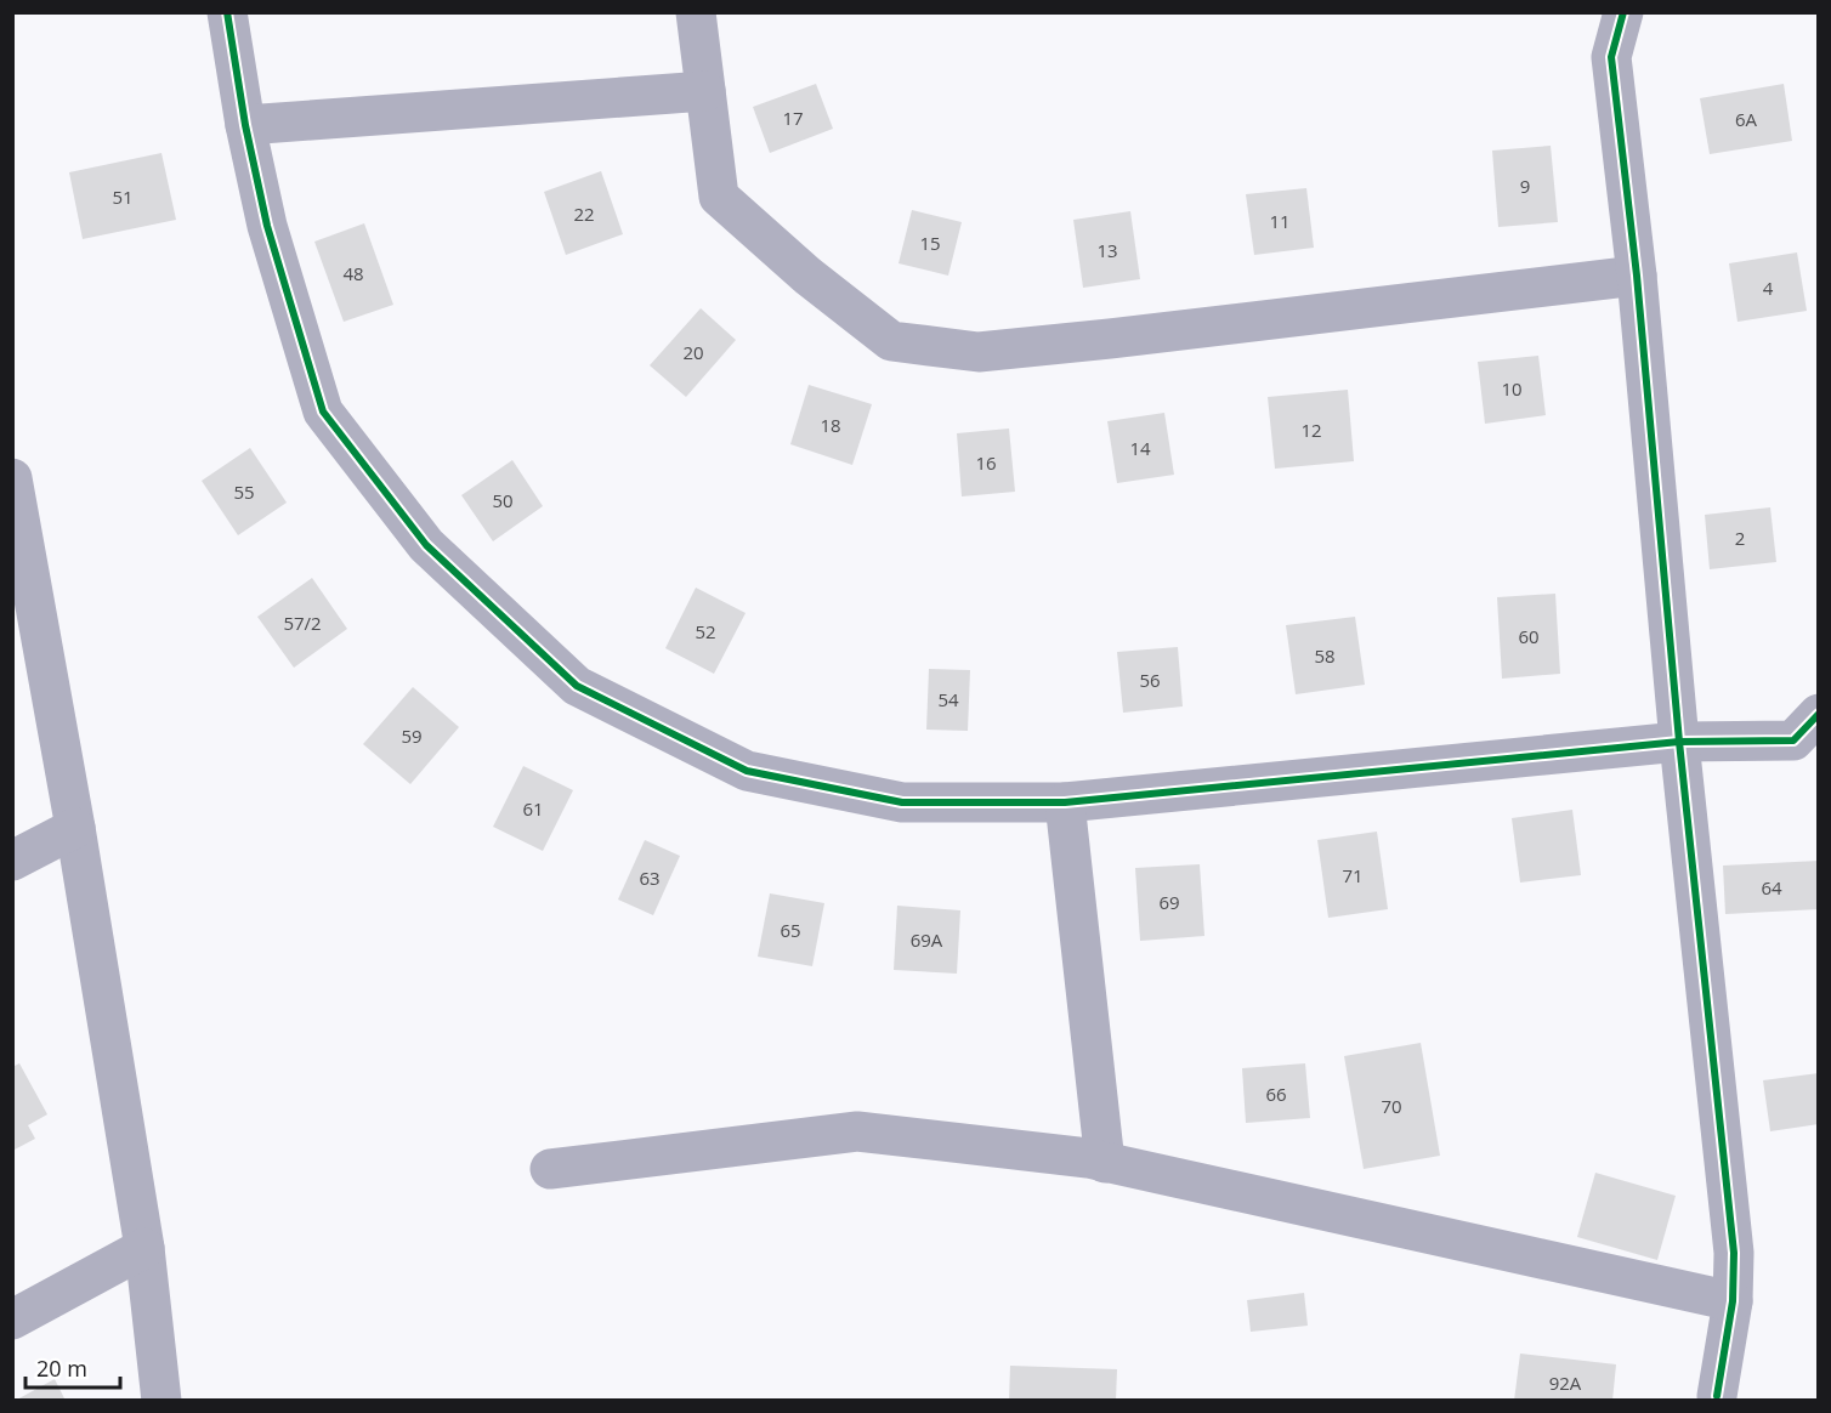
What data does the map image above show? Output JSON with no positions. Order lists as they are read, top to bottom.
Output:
{
  "house_numbers": [
    "17",
    "6А",
    "9",
    "51",
    "22",
    "11",
    "15",
    "13",
    "48",
    "4",
    "20",
    "10",
    "18",
    "12",
    "14",
    "16",
    "55",
    "50",
    "2",
    "57/2",
    "52",
    "60",
    "58",
    "56",
    "54",
    "59",
    "61",
    "71",
    "63",
    "64",
    "69",
    "65",
    "69А",
    "66",
    "70",
    "92А"
  ],
  "scale_bar": "20 m"
}
